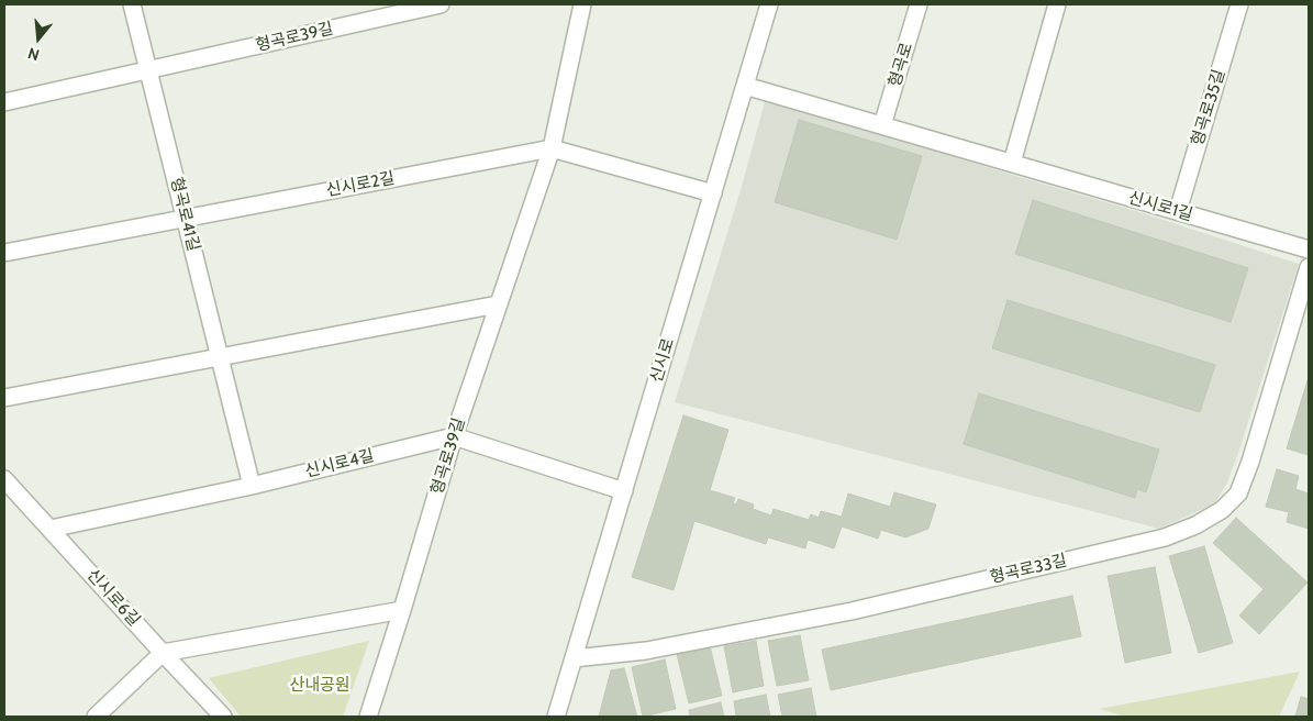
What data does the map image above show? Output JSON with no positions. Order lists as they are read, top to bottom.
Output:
{
  "streets": {
    "street": [
      "형곡로39길",
      "형곡로",
      "형곡로35길",
      "신시로2길",
      "신시로1길",
      "형곡로41길",
      "신시로",
      "신시로4길",
      "형곡로33길",
      "신시로6길"
    ]
  },
  "crossings": [
    ["형곡로39길", "신시로2길"],
    ["형곡로39길", "형곡로41길"],
    ["형곡로39길", "신시로4길"],
    ["형곡로", "신시로1길"],
    ["형곡로35길", "신시로1길"],
    ["신시로2길", "형곡로41길"],
    ["신시로2길", "신시로"],
    ["신시로1길", "신시로"],
    ["형곡로41길", "신시로4길"],
    ["신시로", "형곡로33길"],
    ["신시로4길", "신시로6길"]
  ],
  "parks": ["산내공원"],
  "north": "bottom"
}
